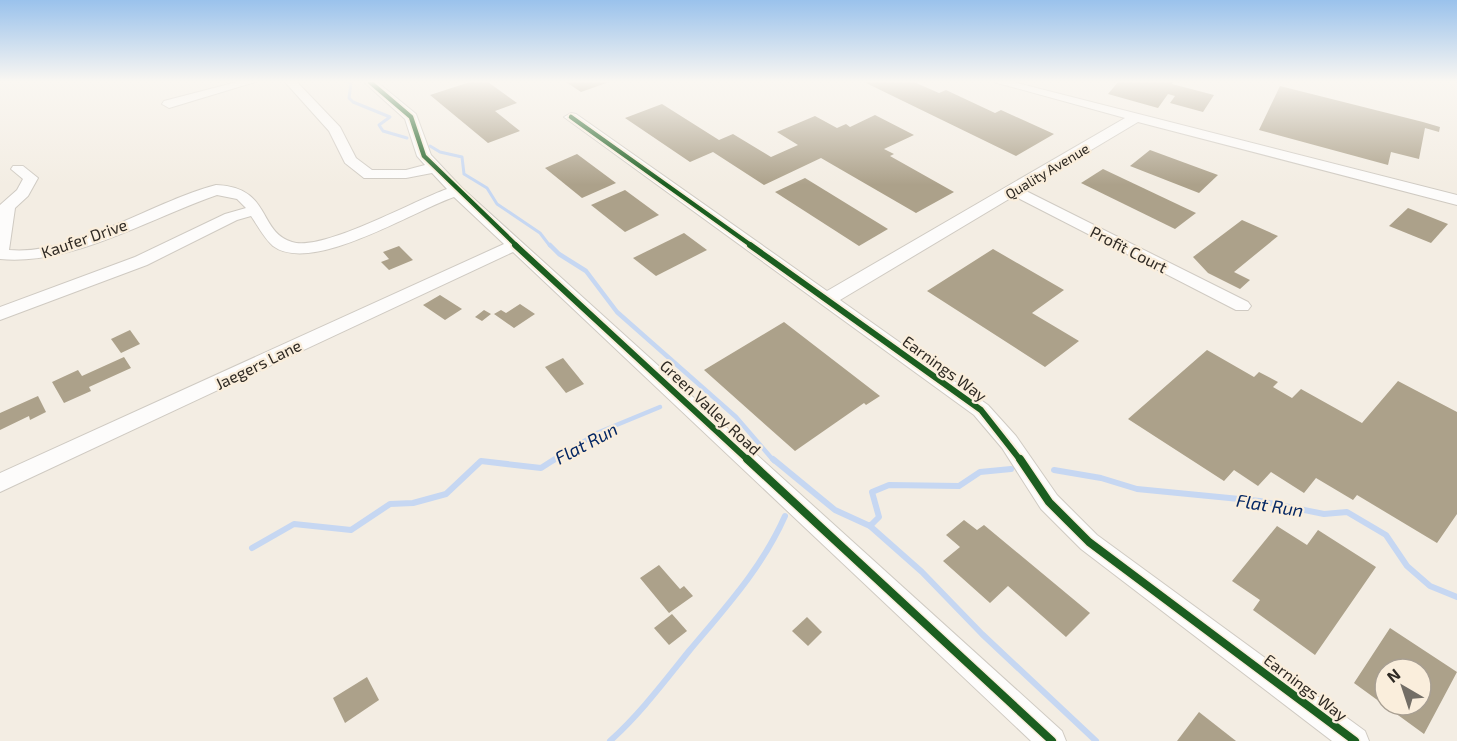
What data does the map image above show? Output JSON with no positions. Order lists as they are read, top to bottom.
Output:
{
  "streets": {
    "street": [
      "Quality Avenue",
      "Kaufer Drive",
      "Profit Court",
      "Jaegers Lane",
      "Earnings Way",
      "Green Valley Road"
    ]
  },
  "crossings": [
    ["Quality Avenue", "Profit Court"],
    ["Quality Avenue", "Earnings Way"],
    ["Kaufer Drive", "Green Valley Road"],
    ["Jaegers Lane", "Green Valley Road"]
  ],
  "water": ["Flat Run"],
  "north": "top left"
}
